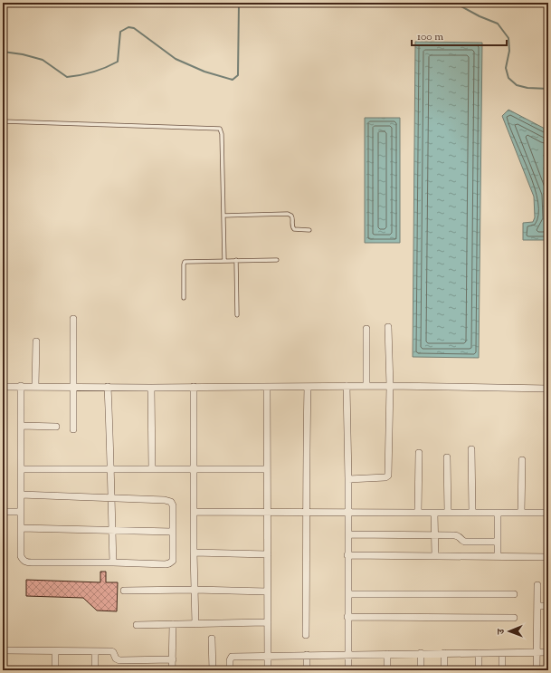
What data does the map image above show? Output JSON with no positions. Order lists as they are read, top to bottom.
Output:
{
  "scale_bar": "100 m",
  "north": "left"
}
